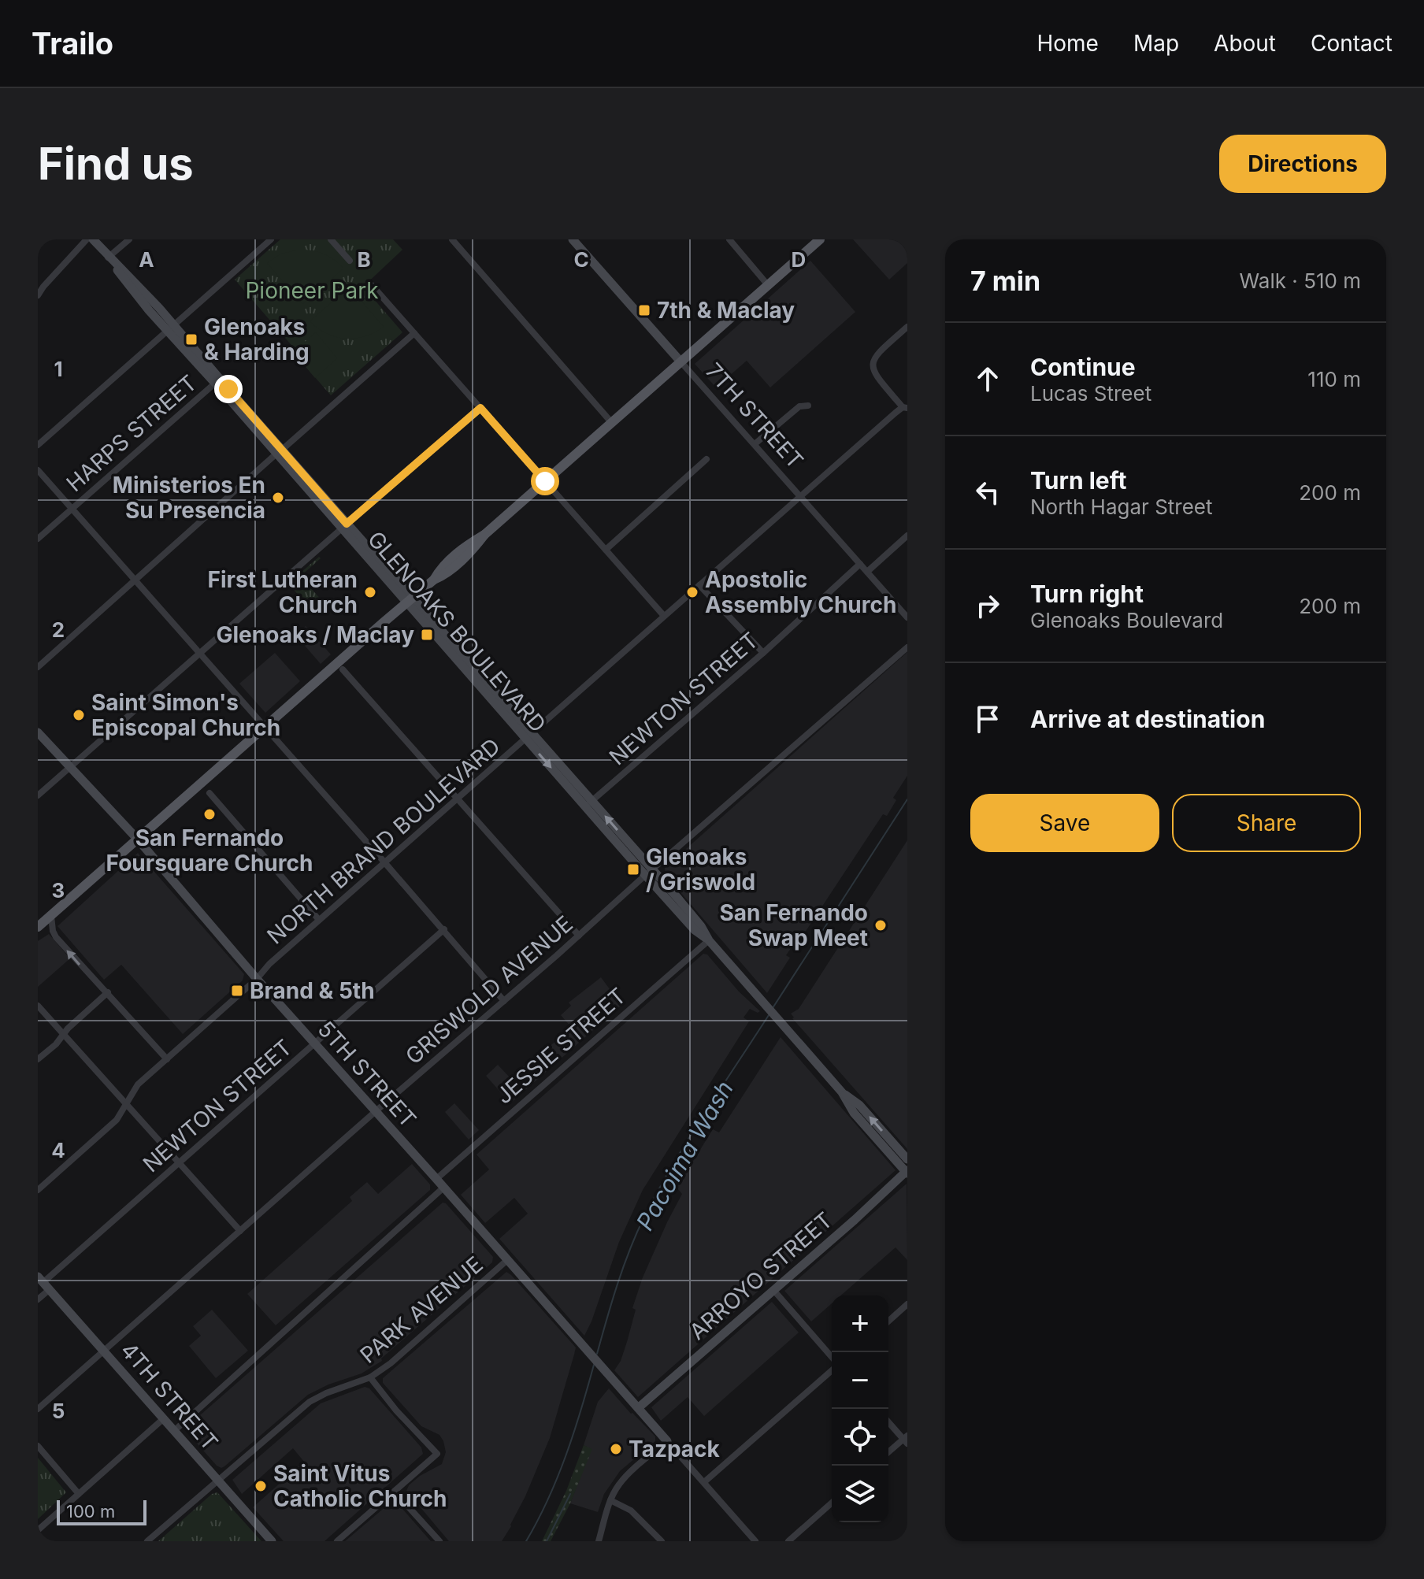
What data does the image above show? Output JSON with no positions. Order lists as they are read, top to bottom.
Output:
{
  "streets": {
    "street": [
      "7TH STREET",
      "HARPS STREET",
      "GLENOAKS BOULEVARD",
      "NEWTON STREET",
      "NORTH BRAND BOULEVARD",
      "GRISWOLD AVENUE",
      "JESSIE STREET",
      "5TH STREET",
      "ARROYO STREET",
      "PARK AVENUE",
      "4TH STREET"
    ]
  },
  "crossings": [
    ["7TH STREET", "NEWTON STREET"],
    ["7TH STREET", "NORTH BRAND BOULEVARD"],
    ["HARPS STREET", "GLENOAKS BOULEVARD"],
    ["GLENOAKS BOULEVARD", "NEWTON STREET"],
    ["GLENOAKS BOULEVARD", "NORTH BRAND BOULEVARD"],
    ["GLENOAKS BOULEVARD", "GRISWOLD AVENUE"],
    ["GLENOAKS BOULEVARD", "JESSIE STREET"],
    ["GLENOAKS BOULEVARD", "ARROYO STREET"],
    ["NEWTON STREET", "5TH STREET"],
    ["NEWTON STREET", "4TH STREET"],
    ["NORTH BRAND BOULEVARD", "5TH STREET"],
    ["GRISWOLD AVENUE", "5TH STREET"],
    ["GRISWOLD AVENUE", "4TH STREET"],
    ["JESSIE STREET", "5TH STREET"],
    ["5TH STREET", "ARROYO STREET"],
    ["5TH STREET", "PARK AVENUE"],
    ["PARK AVENUE", "4TH STREET"]
  ],
  "water": ["Pacoima Wash"],
  "parks": ["Pioneer Park"],
  "places": {
    "transit": [
      "7th & Maclay",
      "Glenoaks & Harding",
      "Glenoaks / Maclay",
      "Glenoaks / Griswold",
      "Brand & 5th"
    ],
    "other": [
      "Ministerios En Su Presencia",
      "First Lutheran Church",
      "Apostolic Assembly Church",
      "Saint Simon's Episcopal Church",
      "San Fernando Foursquare Church",
      "San Fernando Swap Meet",
      "Tazpack",
      "Saint Vitus Catholic Church"
    ]
  },
  "scale_bar": "100 m",
  "page": {
    "header": "Trailo",
    "nav": [
      "Home",
      "Map",
      "About",
      "Contact"
    ],
    "buttons": [
      "Directions",
      ["Save", "Share"]
    ],
    "title": "Find us",
    "heading": ["7 min", "Walk · 510 m"],
    "list": [
      ["Continue", "Lucas Street", "110 m"],
      ["Turn left", "North Hagar Street", "200 m"],
      ["Turn right", "Glenoaks Boulevard", "200 m"],
      "Arrive at destination"
    ],
    "map_buttons": ["+", "−"],
    "scale": "100 m"
  },
  "grid": {
    "columns": [
      "A",
      "B",
      "C",
      "D"
    ],
    "rows": [
      "1",
      "2",
      "3",
      "4",
      "5"
    ]
  }
}
